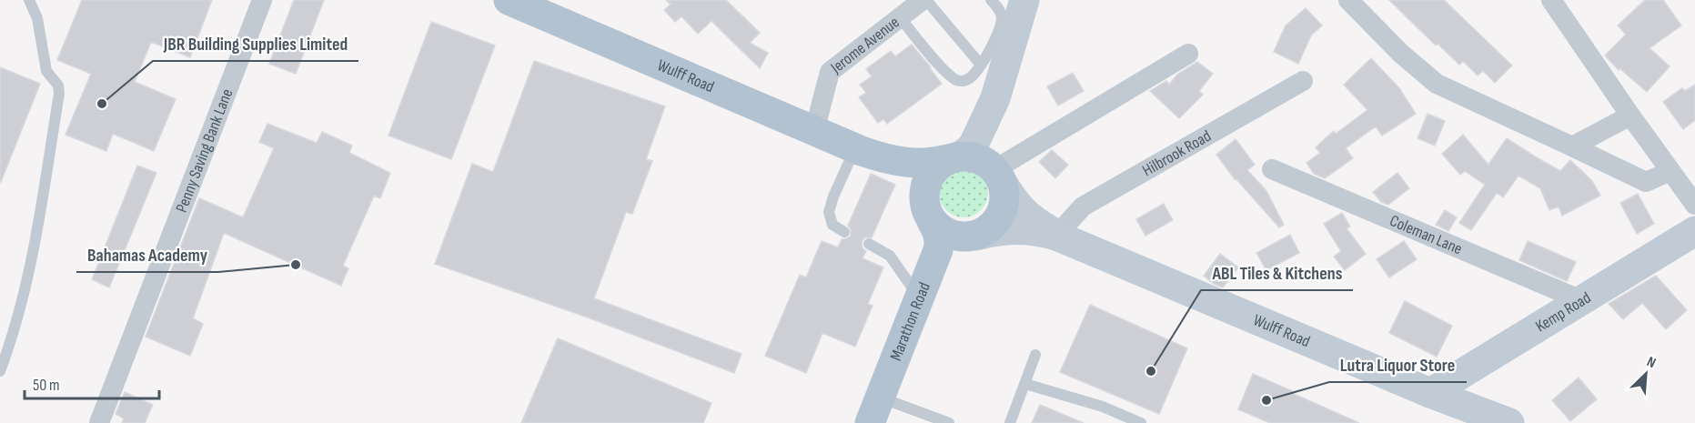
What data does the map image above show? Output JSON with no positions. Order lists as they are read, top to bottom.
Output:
{
  "streets": {
    "main road": ["Wulff Road", "Kemp Road", "Marathon Road"],
    "street": [
      "Jerome Avenue",
      "Penny Saving Bank Lane",
      "Hilbrook Road",
      "Coleman Lane"
    ]
  },
  "crossings": [
    ["Jerome Avenue", "Wulff Road"],
    ["Wulff Road", "Hilbrook Road"],
    ["Wulff Road", "Kemp Road"],
    ["Wulff Road", "Marathon Road"],
    ["Coleman Lane", "Kemp Road"]
  ],
  "places": [
    "JBR Building Supplies Limited",
    "Bahamas Academy",
    "ABL Tiles & Kitchens",
    "Lutra Liquor Store"
  ],
  "scale_bar": "50 m",
  "north": "top right"
}
